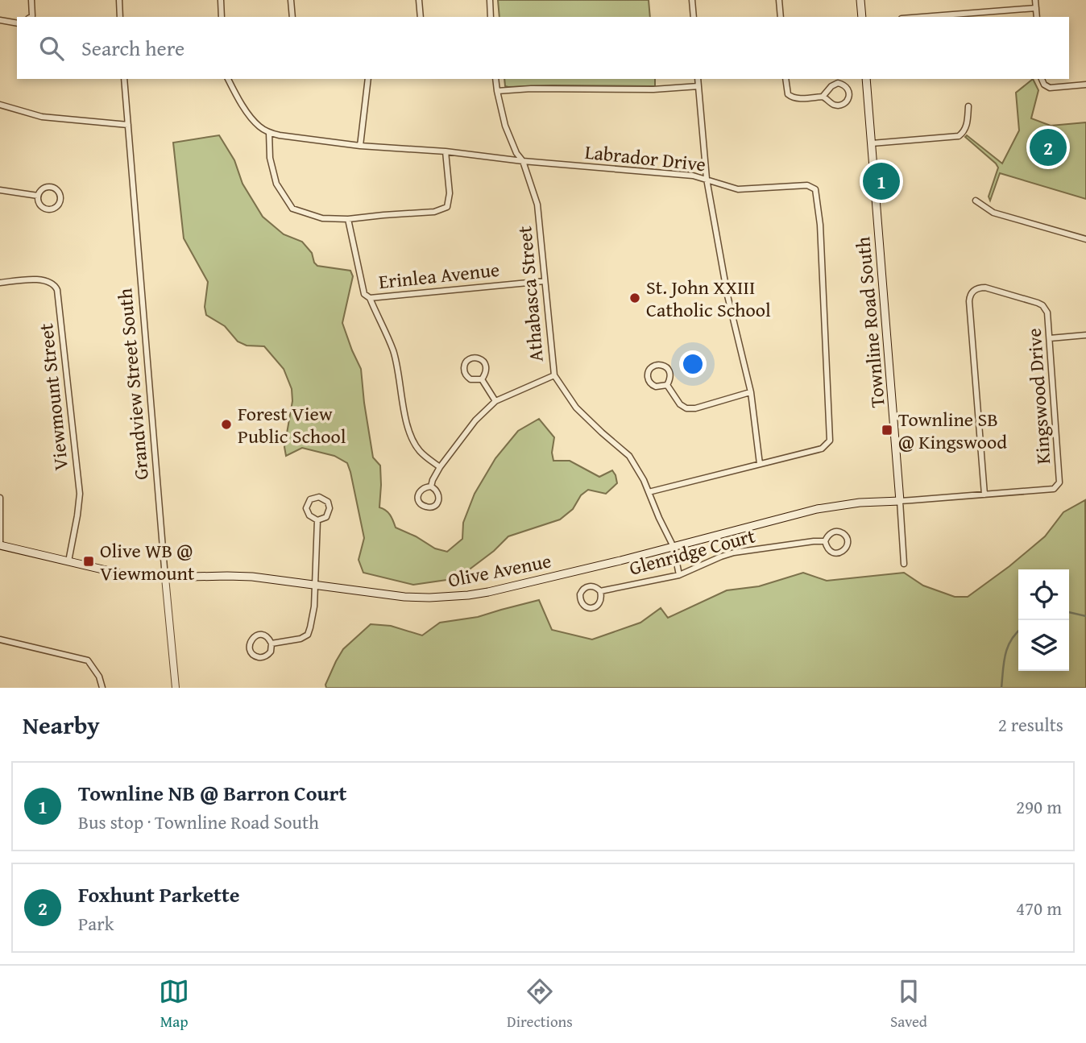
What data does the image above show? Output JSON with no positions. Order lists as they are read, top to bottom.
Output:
{
  "streets": {
    "main road": ["Townline Road South", "Olive Avenue"],
    "street": [
      "Labrador Drive",
      "Erinlea Avenue",
      "Athabasca Street",
      "Grandview Street South",
      "Kingswood Drive",
      "Viewmount Street",
      "Glenridge Court"
    ]
  },
  "crossings": [
    ["Labrador Drive", "Athabasca Street"],
    ["Erinlea Avenue", "Athabasca Street"],
    ["Athabasca Street", "Glenridge Court"],
    ["Athabasca Street", "Olive Avenue"],
    ["Townline Road South", "Kingswood Drive"],
    ["Townline Road South", "Olive Avenue"],
    ["Grandview Street South", "Olive Avenue"],
    ["Kingswood Drive", "Olive Avenue"],
    ["Viewmount Street", "Olive Avenue"]
  ],
  "places": {
    "other": ["St. John XXIII Catholic School", "Forest View Public School"],
    "transit": ["Townline SB @ Kingswood", "Olive WB @ Viewmount"]
  },
  "page": {
    "search": "Search here",
    "pins": ["2", "1"],
    "heading": ["Nearby", "2 results"],
    "list": [
      {
        "mark": "1",
        "name": "Townline NB @ Barron Court",
        "note": "Bus stop · Townline Road South",
        "value": "290 m"
      },
      {
        "mark": "2",
        "name": "Foxhunt Parkette",
        "note": "Park",
        "value": "470 m"
      }
    ],
    "nav": ["Map", "Directions", "Saved"]
  }
}
